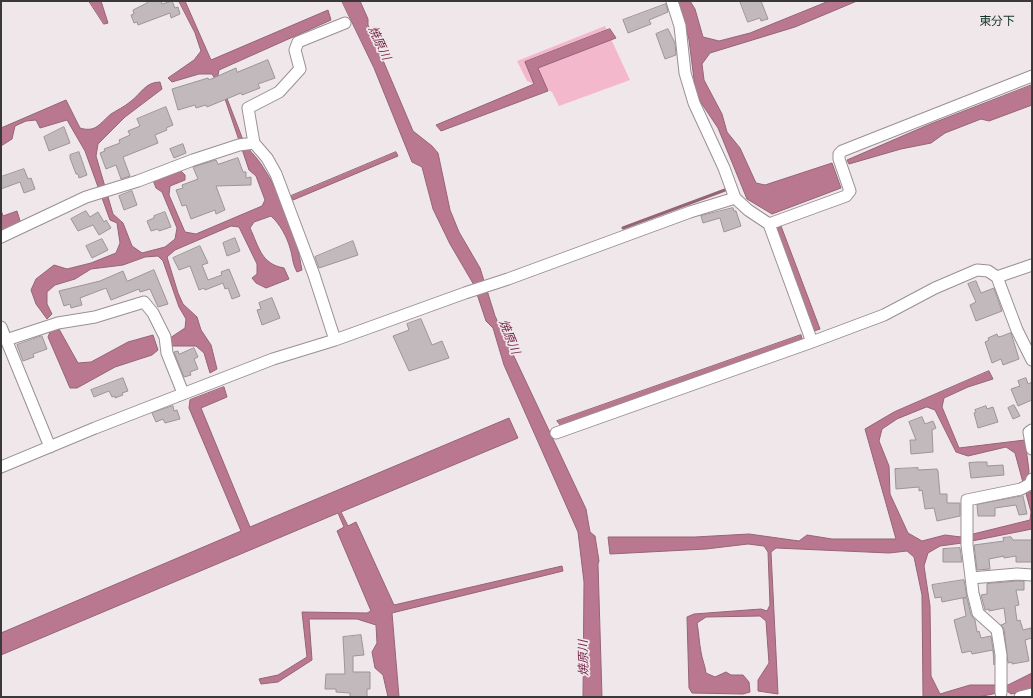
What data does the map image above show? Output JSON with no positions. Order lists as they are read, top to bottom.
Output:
{
  "districts": ["東分下"],
  "water": ["焼原川"]
}
